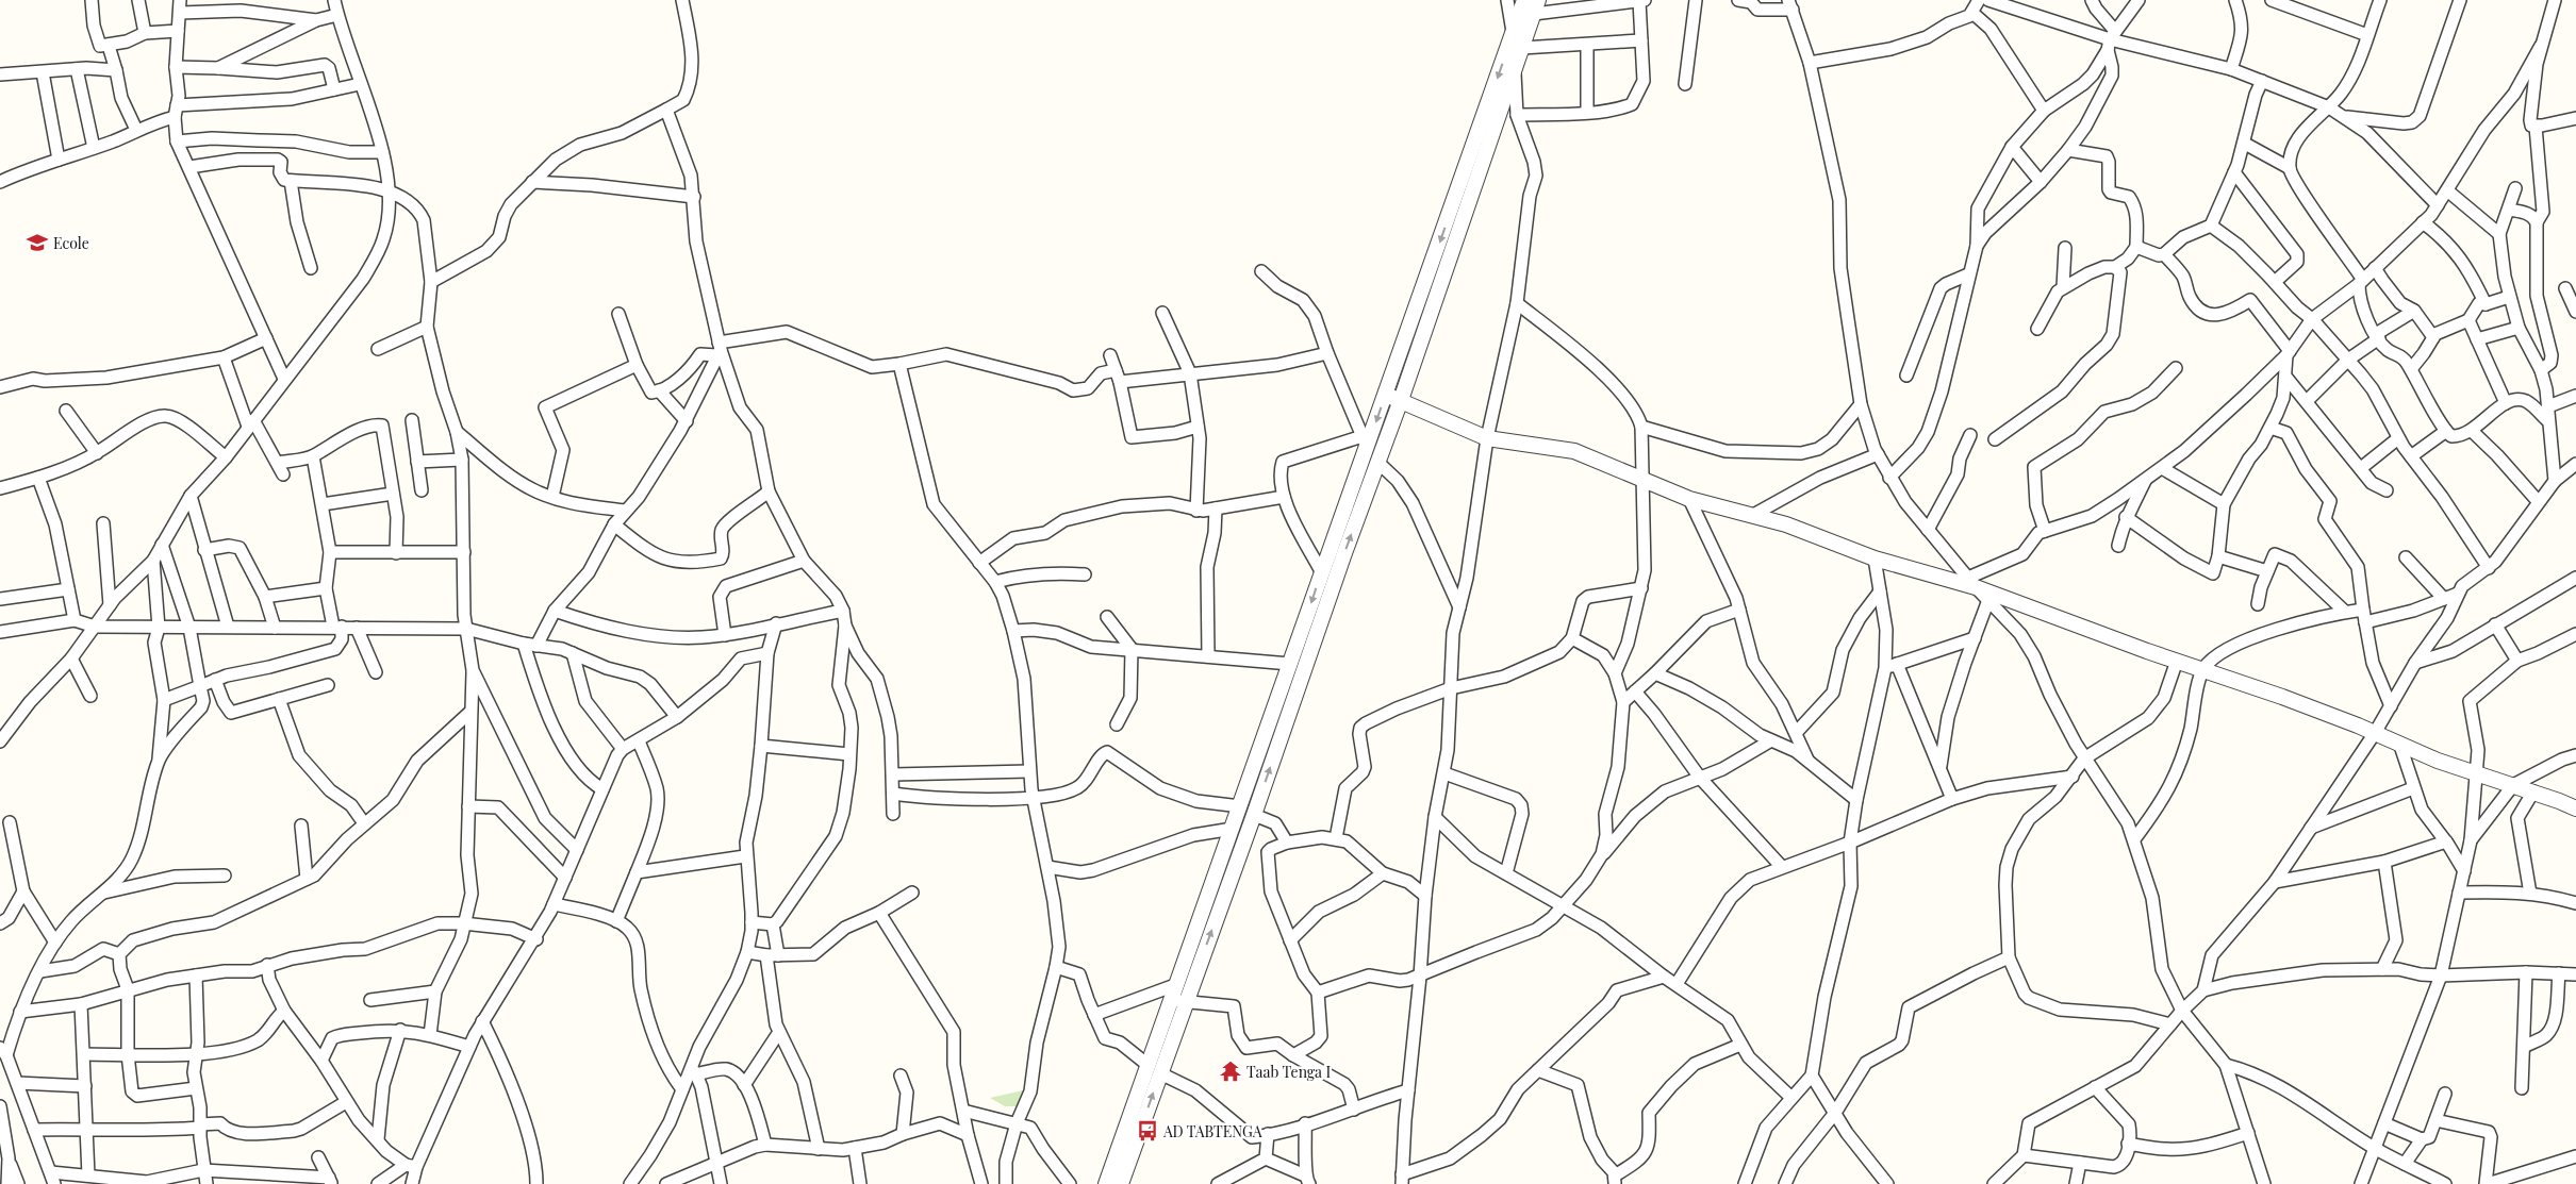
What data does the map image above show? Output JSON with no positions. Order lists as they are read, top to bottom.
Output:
{
  "places": {
    "school or university": ["Ecole"],
    "temple": ["Taab Tenga I"],
    "bus stop": ["AD TABTENGA"]
  }
}
